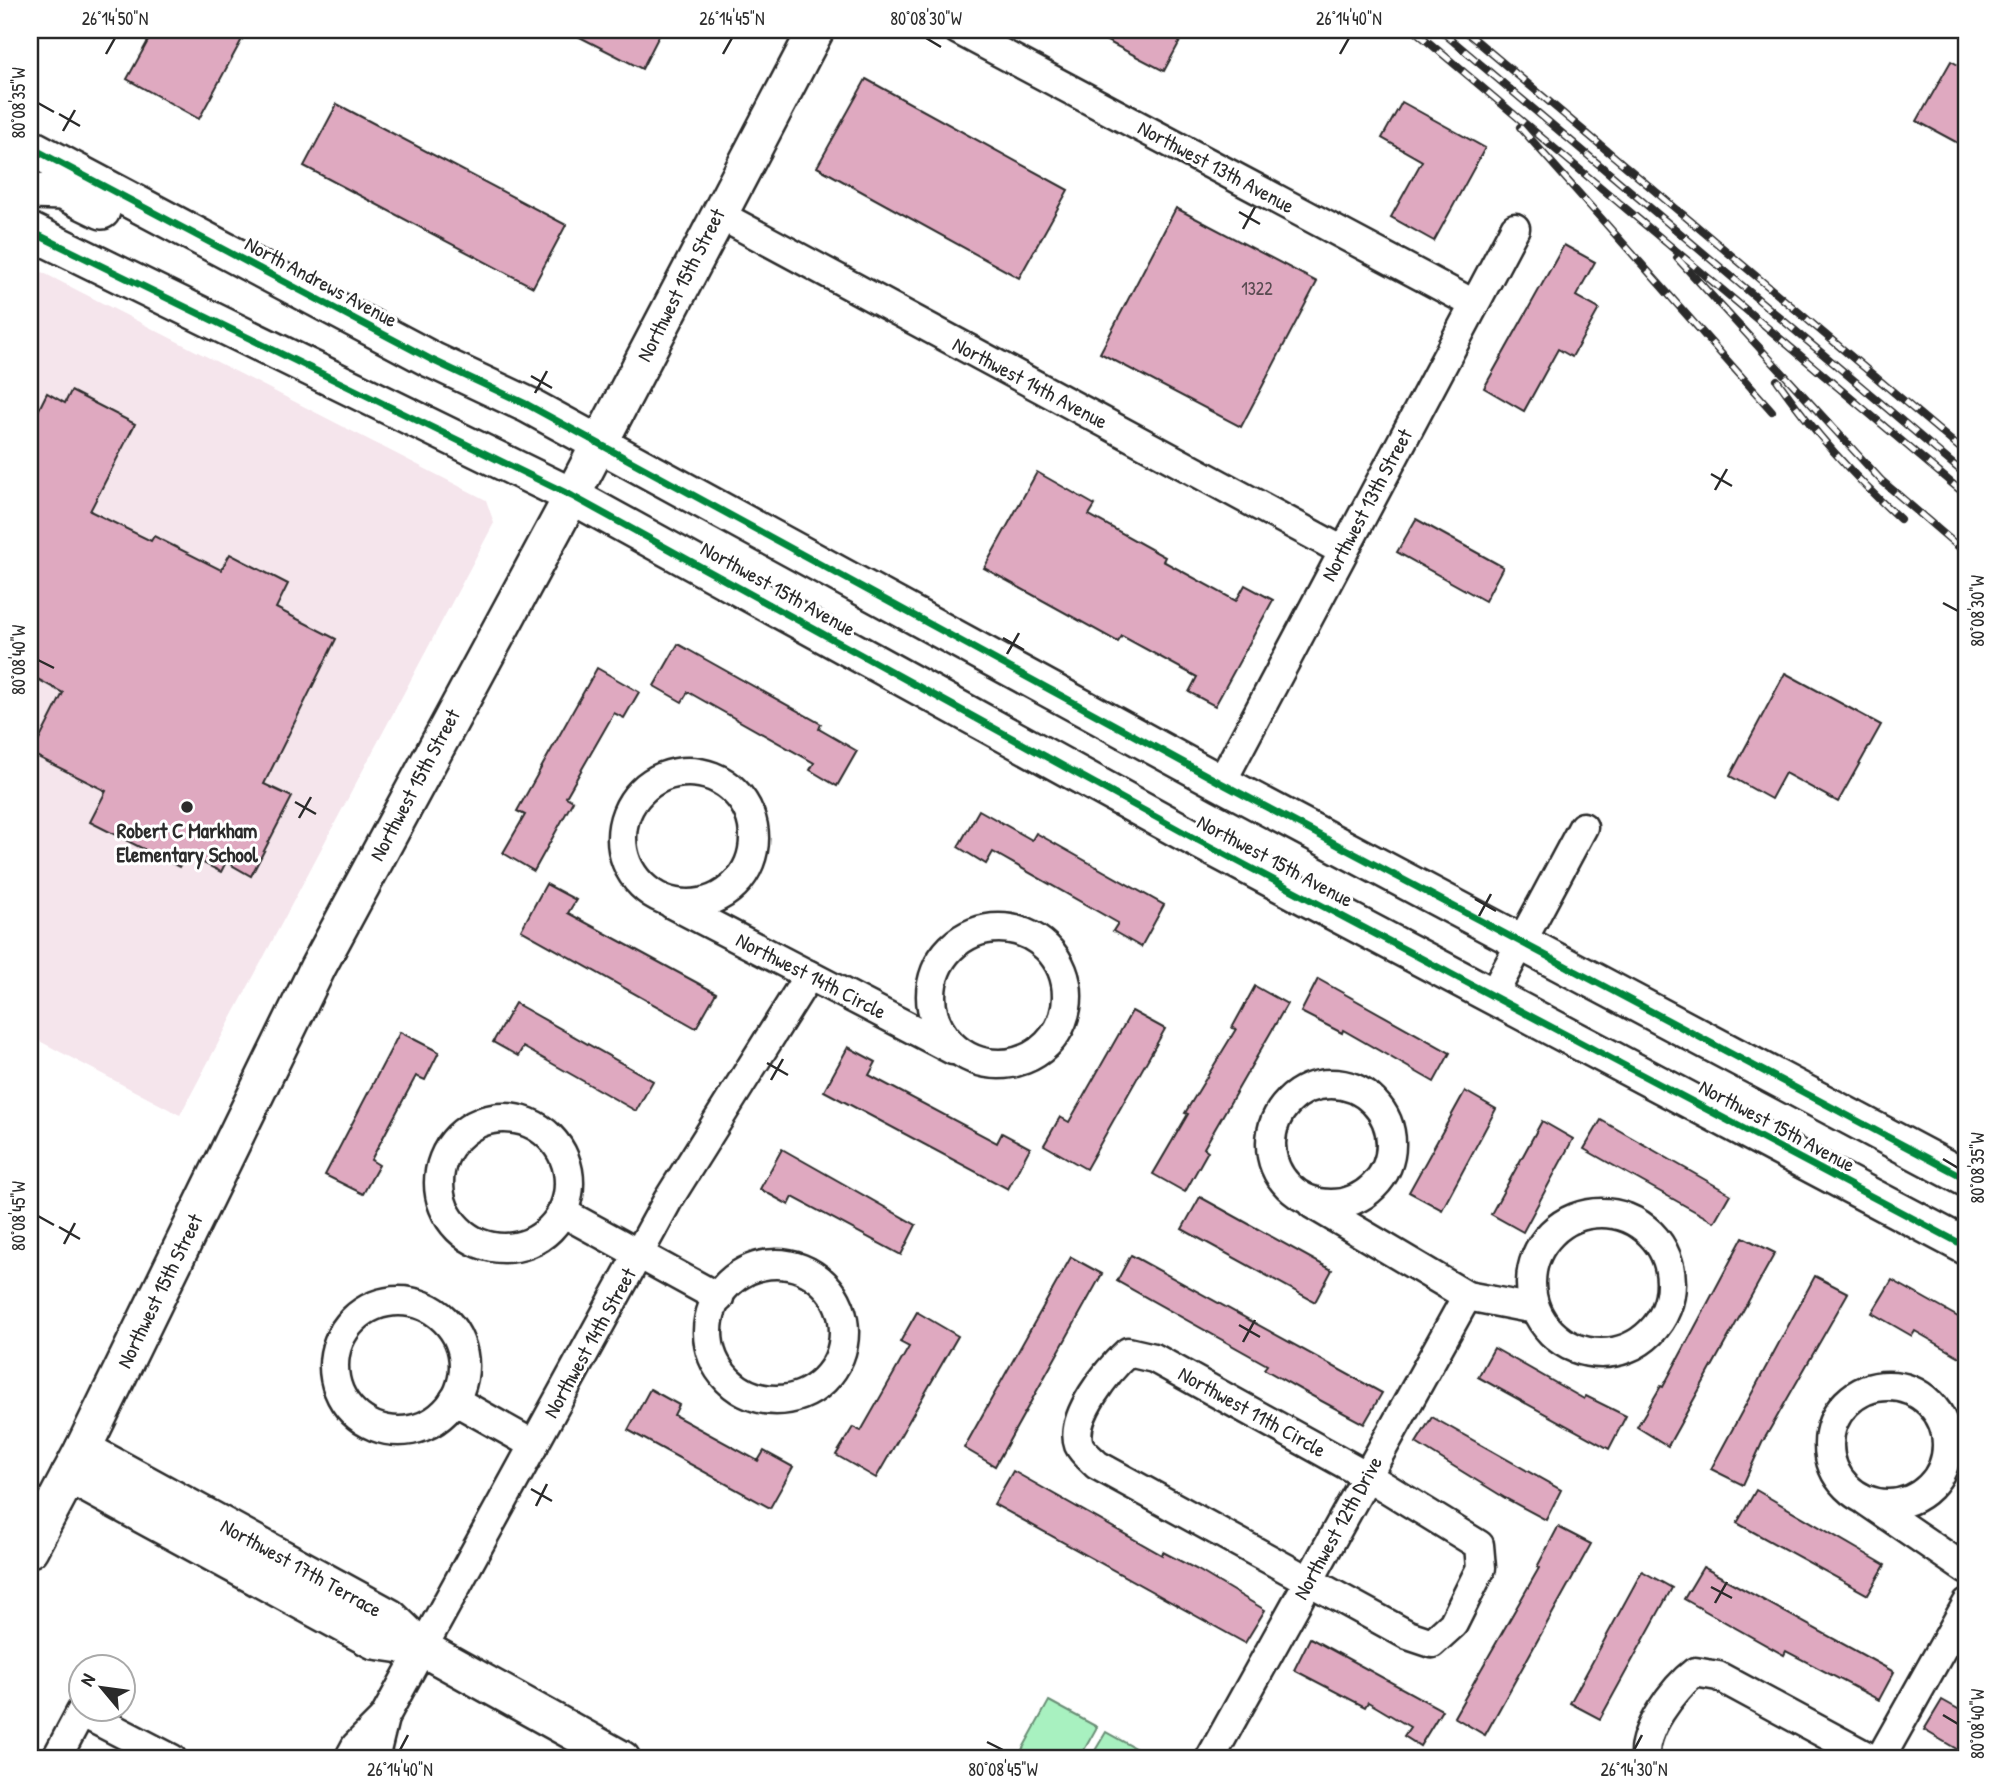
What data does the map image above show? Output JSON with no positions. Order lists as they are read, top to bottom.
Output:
{
  "streets": {
    "street": [
      "Northwest 13th Avenue",
      "North Andrews Avenue",
      "Northwest 15th Street",
      "Northwest 14th Avenue",
      "Northwest 13th Street",
      "Northwest 15th Avenue",
      "Northwest 14th Circle",
      "Northwest 14th Street",
      "Northwest 11th Circle",
      "Northwest 12th Drive",
      "Northwest 17th Terrace"
    ]
  },
  "crossings": [
    ["Northwest 13th Avenue", "Northwest 13th Street"],
    ["North Andrews Avenue", "Northwest 15th Street"],
    ["North Andrews Avenue", "Northwest 15th Avenue"],
    ["Northwest 15th Street", "Northwest 14th Avenue"],
    ["Northwest 15th Street", "Northwest 15th Avenue"],
    ["Northwest 15th Street", "Northwest 17th Terrace"],
    ["Northwest 14th Avenue", "Northwest 13th Street"],
    ["Northwest 13th Street", "Northwest 15th Avenue"],
    ["Northwest 14th Circle", "Northwest 14th Street"],
    ["Northwest 14th Street", "Northwest 17th Terrace"],
    ["Northwest 11th Circle", "Northwest 12th Drive"]
  ],
  "places": ["Robert C Markham Elementary School"],
  "house_numbers": ["1322"],
  "north": "top left",
  "coordinates": [
    "26°14'50\"N",
    "26°14'45\"N",
    "80°08'30\"W",
    "26°14'40\"N",
    "80°08'35\"W",
    "80°08'40\"W",
    "80°08'45\"W",
    "26°14'30\"N"
  ]
}
